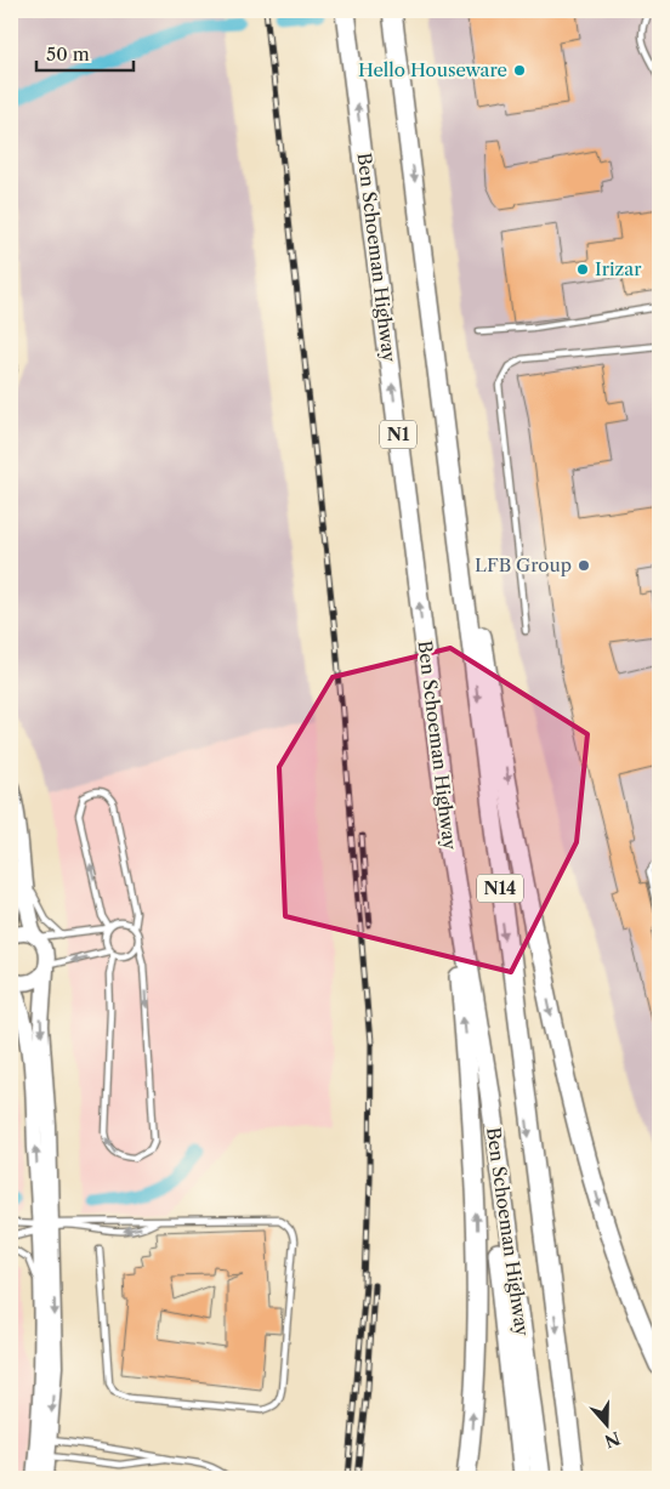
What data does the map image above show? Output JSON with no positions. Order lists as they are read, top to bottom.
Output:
{
  "streets": {
    "highway": ["Ben Schoeman Highway", "N1", "N14"]
  },
  "places": ["Hello Houseware", "Irizar", "LFB Group"],
  "scale_bar": "50 m",
  "north": "bottom"
}
